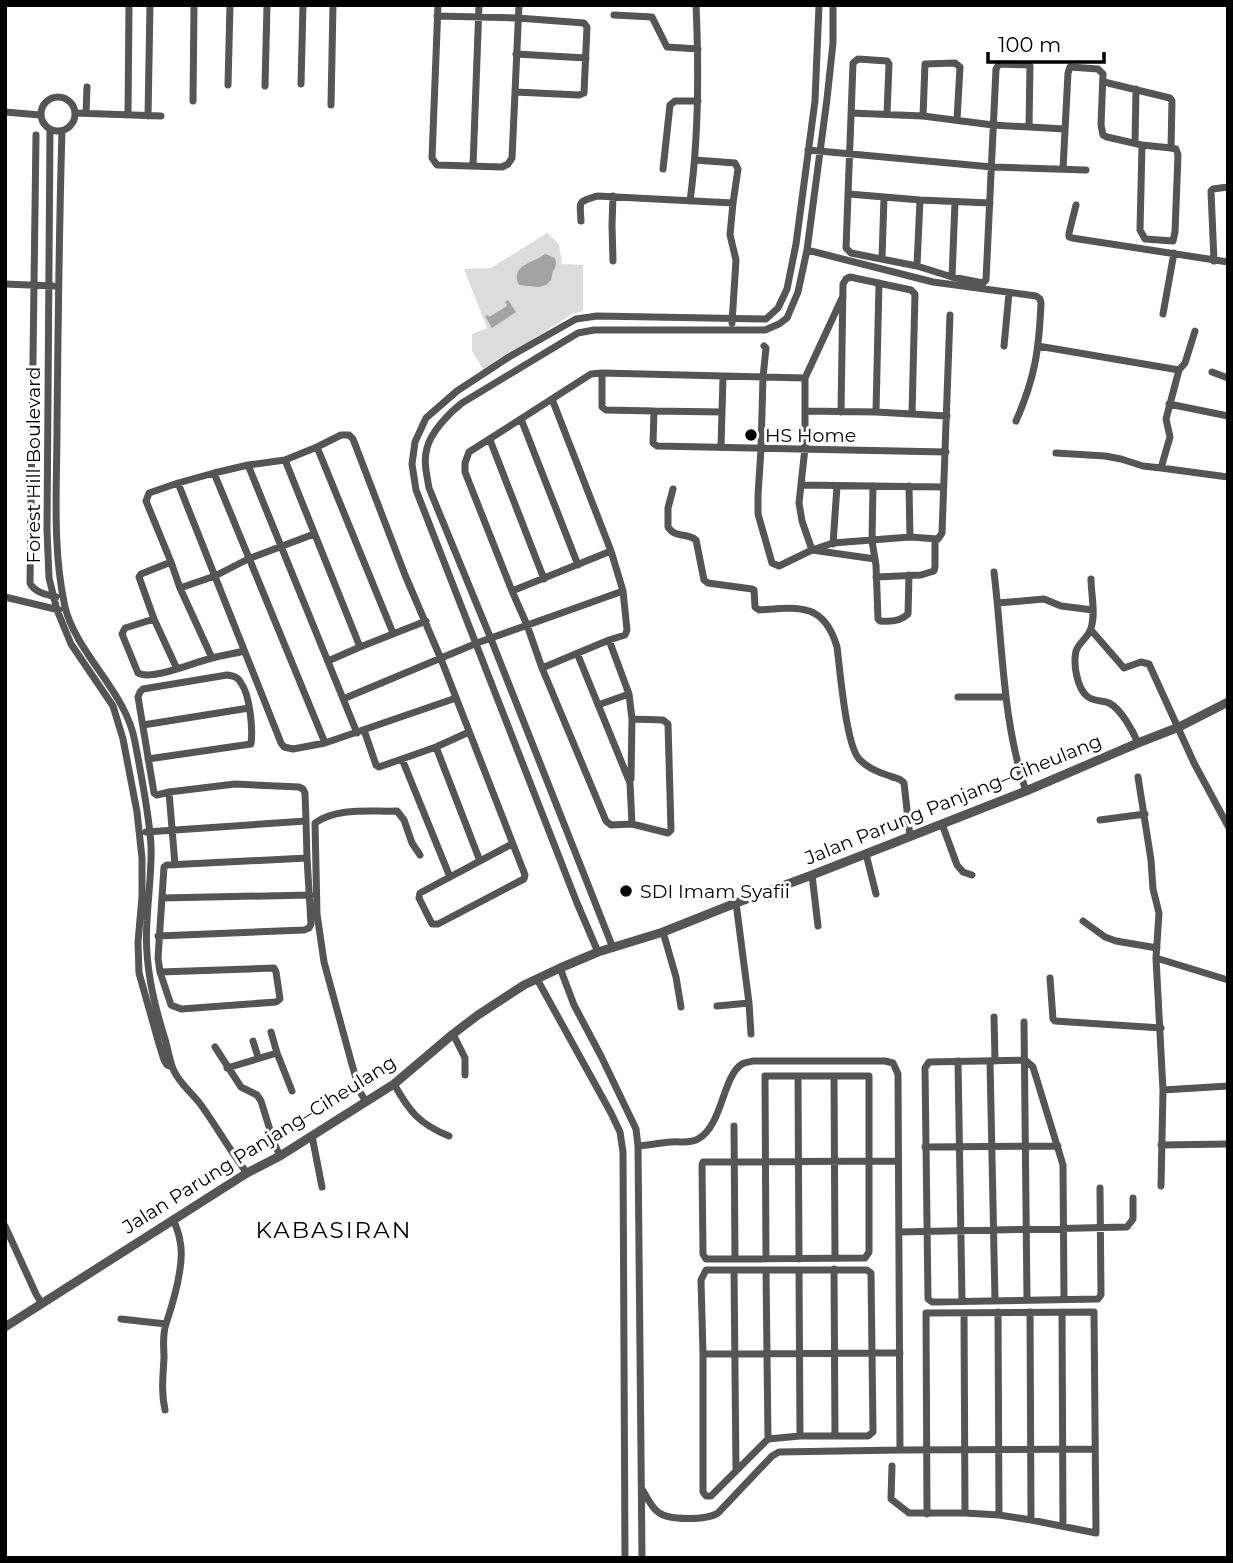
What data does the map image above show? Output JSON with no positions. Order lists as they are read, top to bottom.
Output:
{
  "streets": {
    "street": ["Forest Hill Boulevard", "Jalan Parung Panjang–Ciheulang"]
  },
  "districts": ["KABASIRAN"],
  "places": ["HS Home", "SDI Imam Syafii"],
  "scale_bar": "100 m"
}
